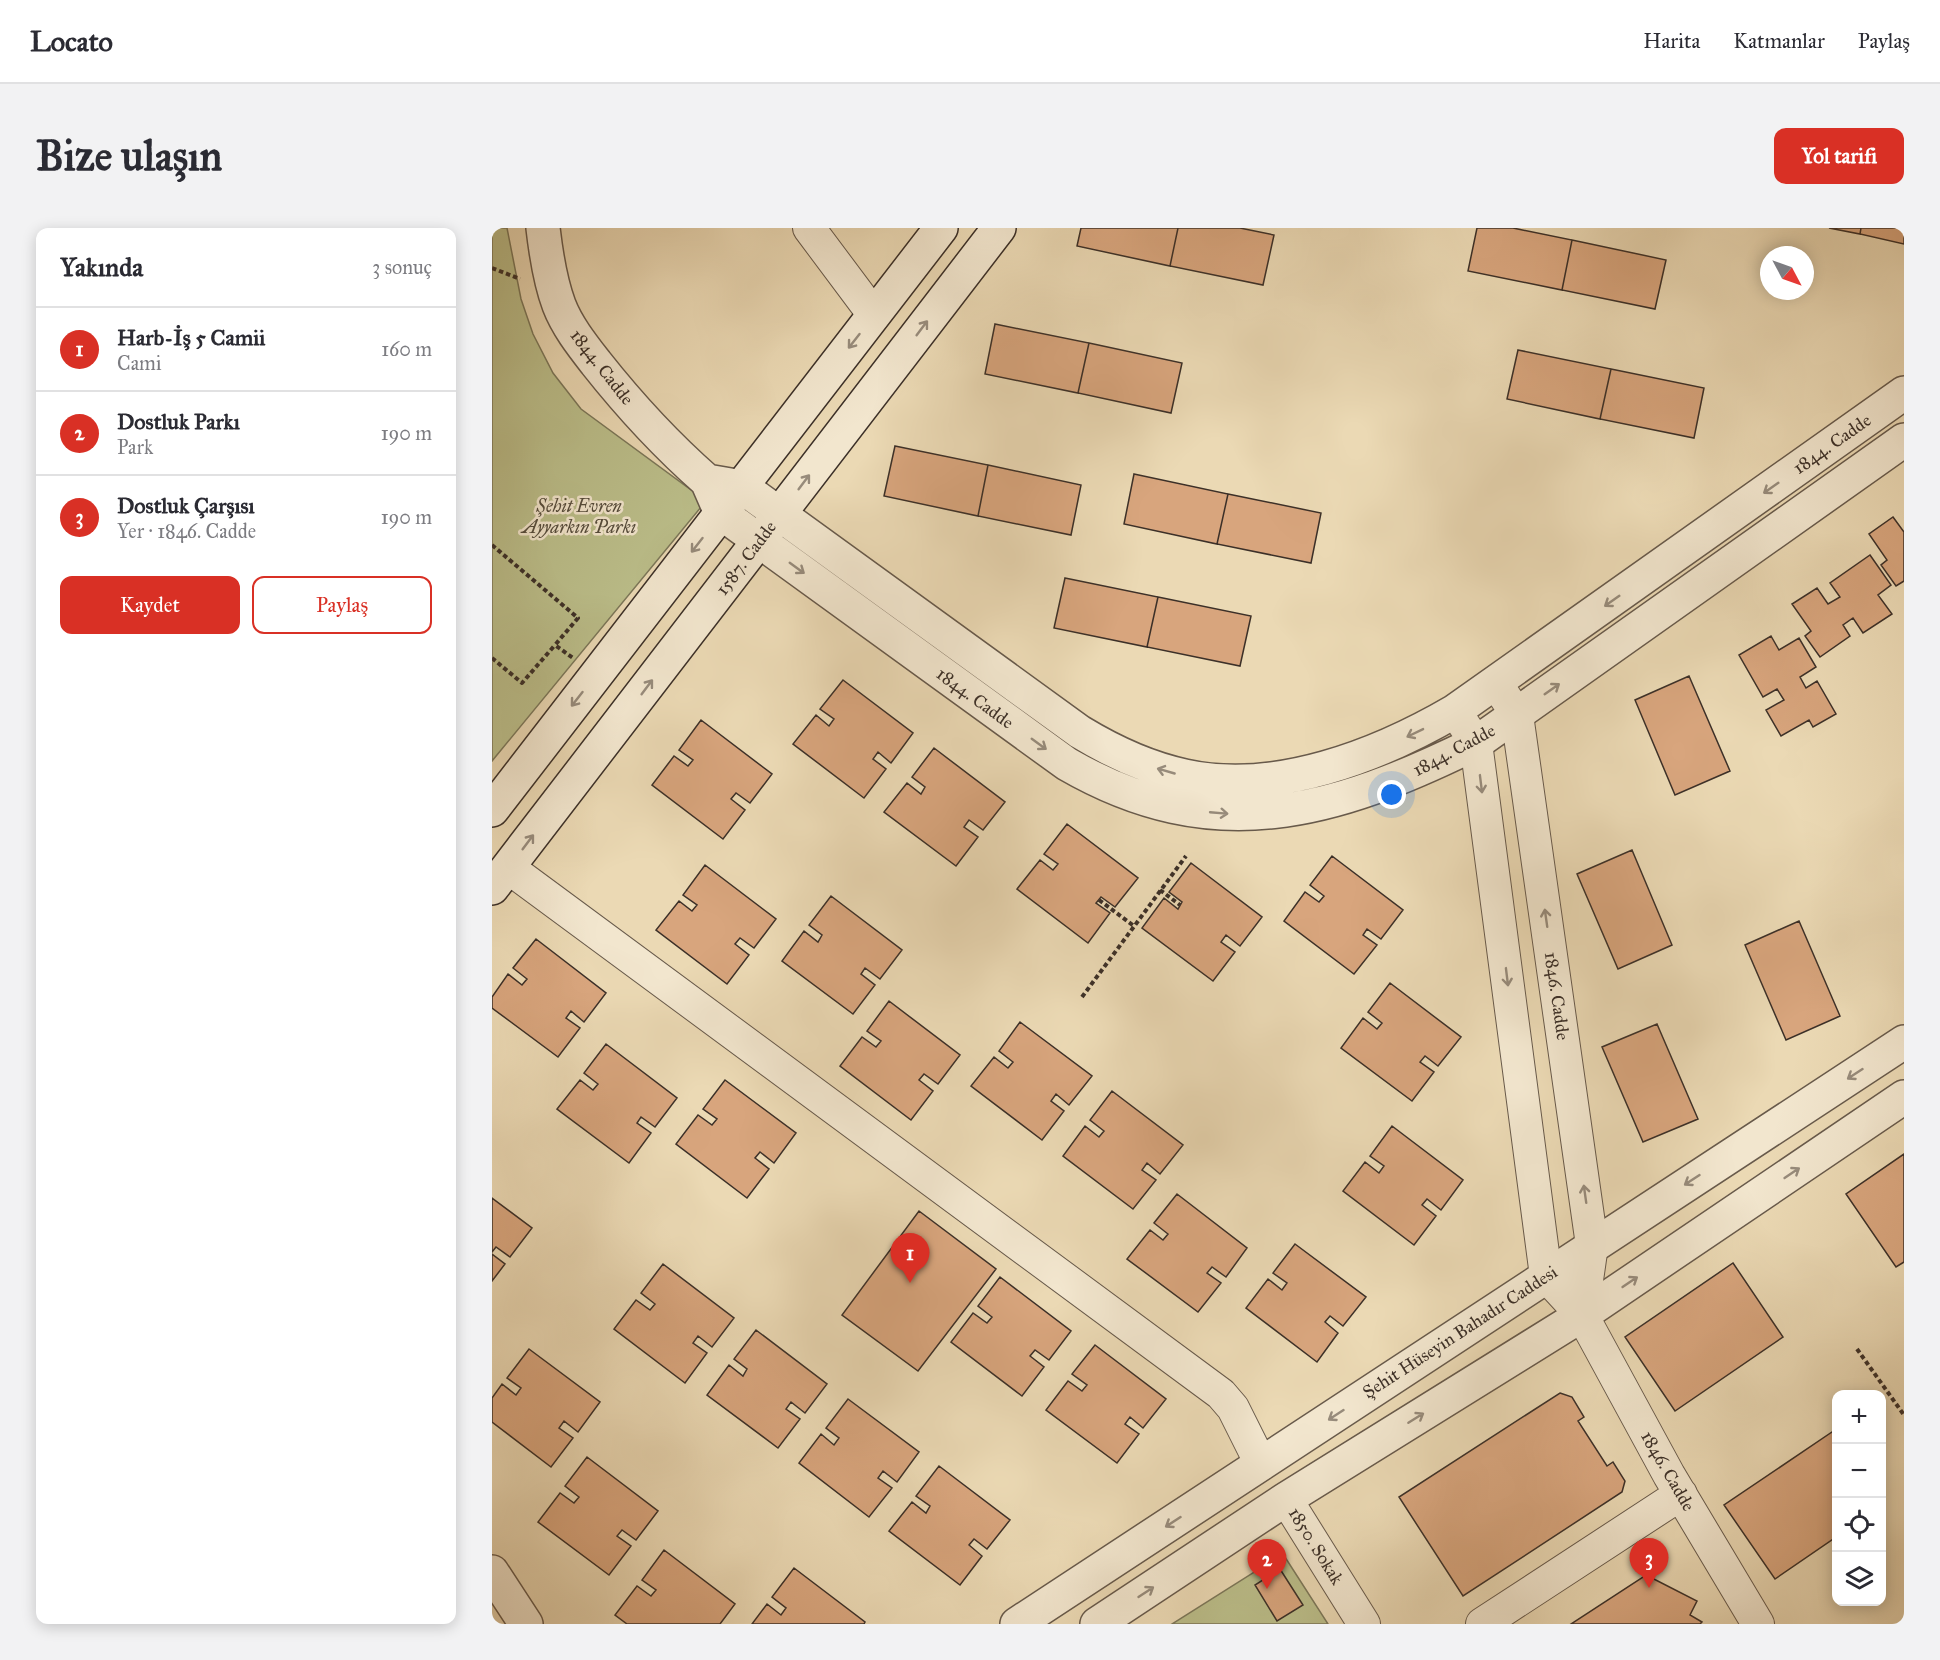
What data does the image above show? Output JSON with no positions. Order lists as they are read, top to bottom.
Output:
{
  "streets": {
    "street": [
      "1844. Cadde",
      "1587. Cadde",
      "1846. Cadde",
      "Şehit Hüseyin Bahadır Caddesi",
      "1850. Sokak"
    ]
  },
  "crossings": [
    ["1844. Cadde", "1587. Cadde"],
    ["1844. Cadde", "1846. Cadde"],
    ["1846. Cadde", "Şehit Hüseyin Bahadır Caddesi"]
  ],
  "parks": ["Şehit Evren Ayyarkın Parkı"],
  "north": "bottom right",
  "page": {
    "header": "Locato",
    "nav": ["Harita", "Katmanlar", "Paylaş"],
    "buttons": [
      "Yol tarifi",
      ["Kaydet", "Paylaş"]
    ],
    "title": "Bize ulaşın",
    "heading": ["Yakında", "3 sonuç"],
    "list": [
      {
        "mark": "1",
        "name": "Harb-İş 5 Camii",
        "note": "Cami",
        "value": "160 m"
      },
      {
        "mark": "2",
        "name": "Dostluk Parkı",
        "note": "Park",
        "value": "190 m"
      },
      {
        "mark": "3",
        "name": "Dostluk Çarşısı",
        "note": "Yer · 1846. Cadde",
        "value": "190 m"
      }
    ],
    "pins": ["1", "3", "2"],
    "map_buttons": ["+", "−"]
  }
}
